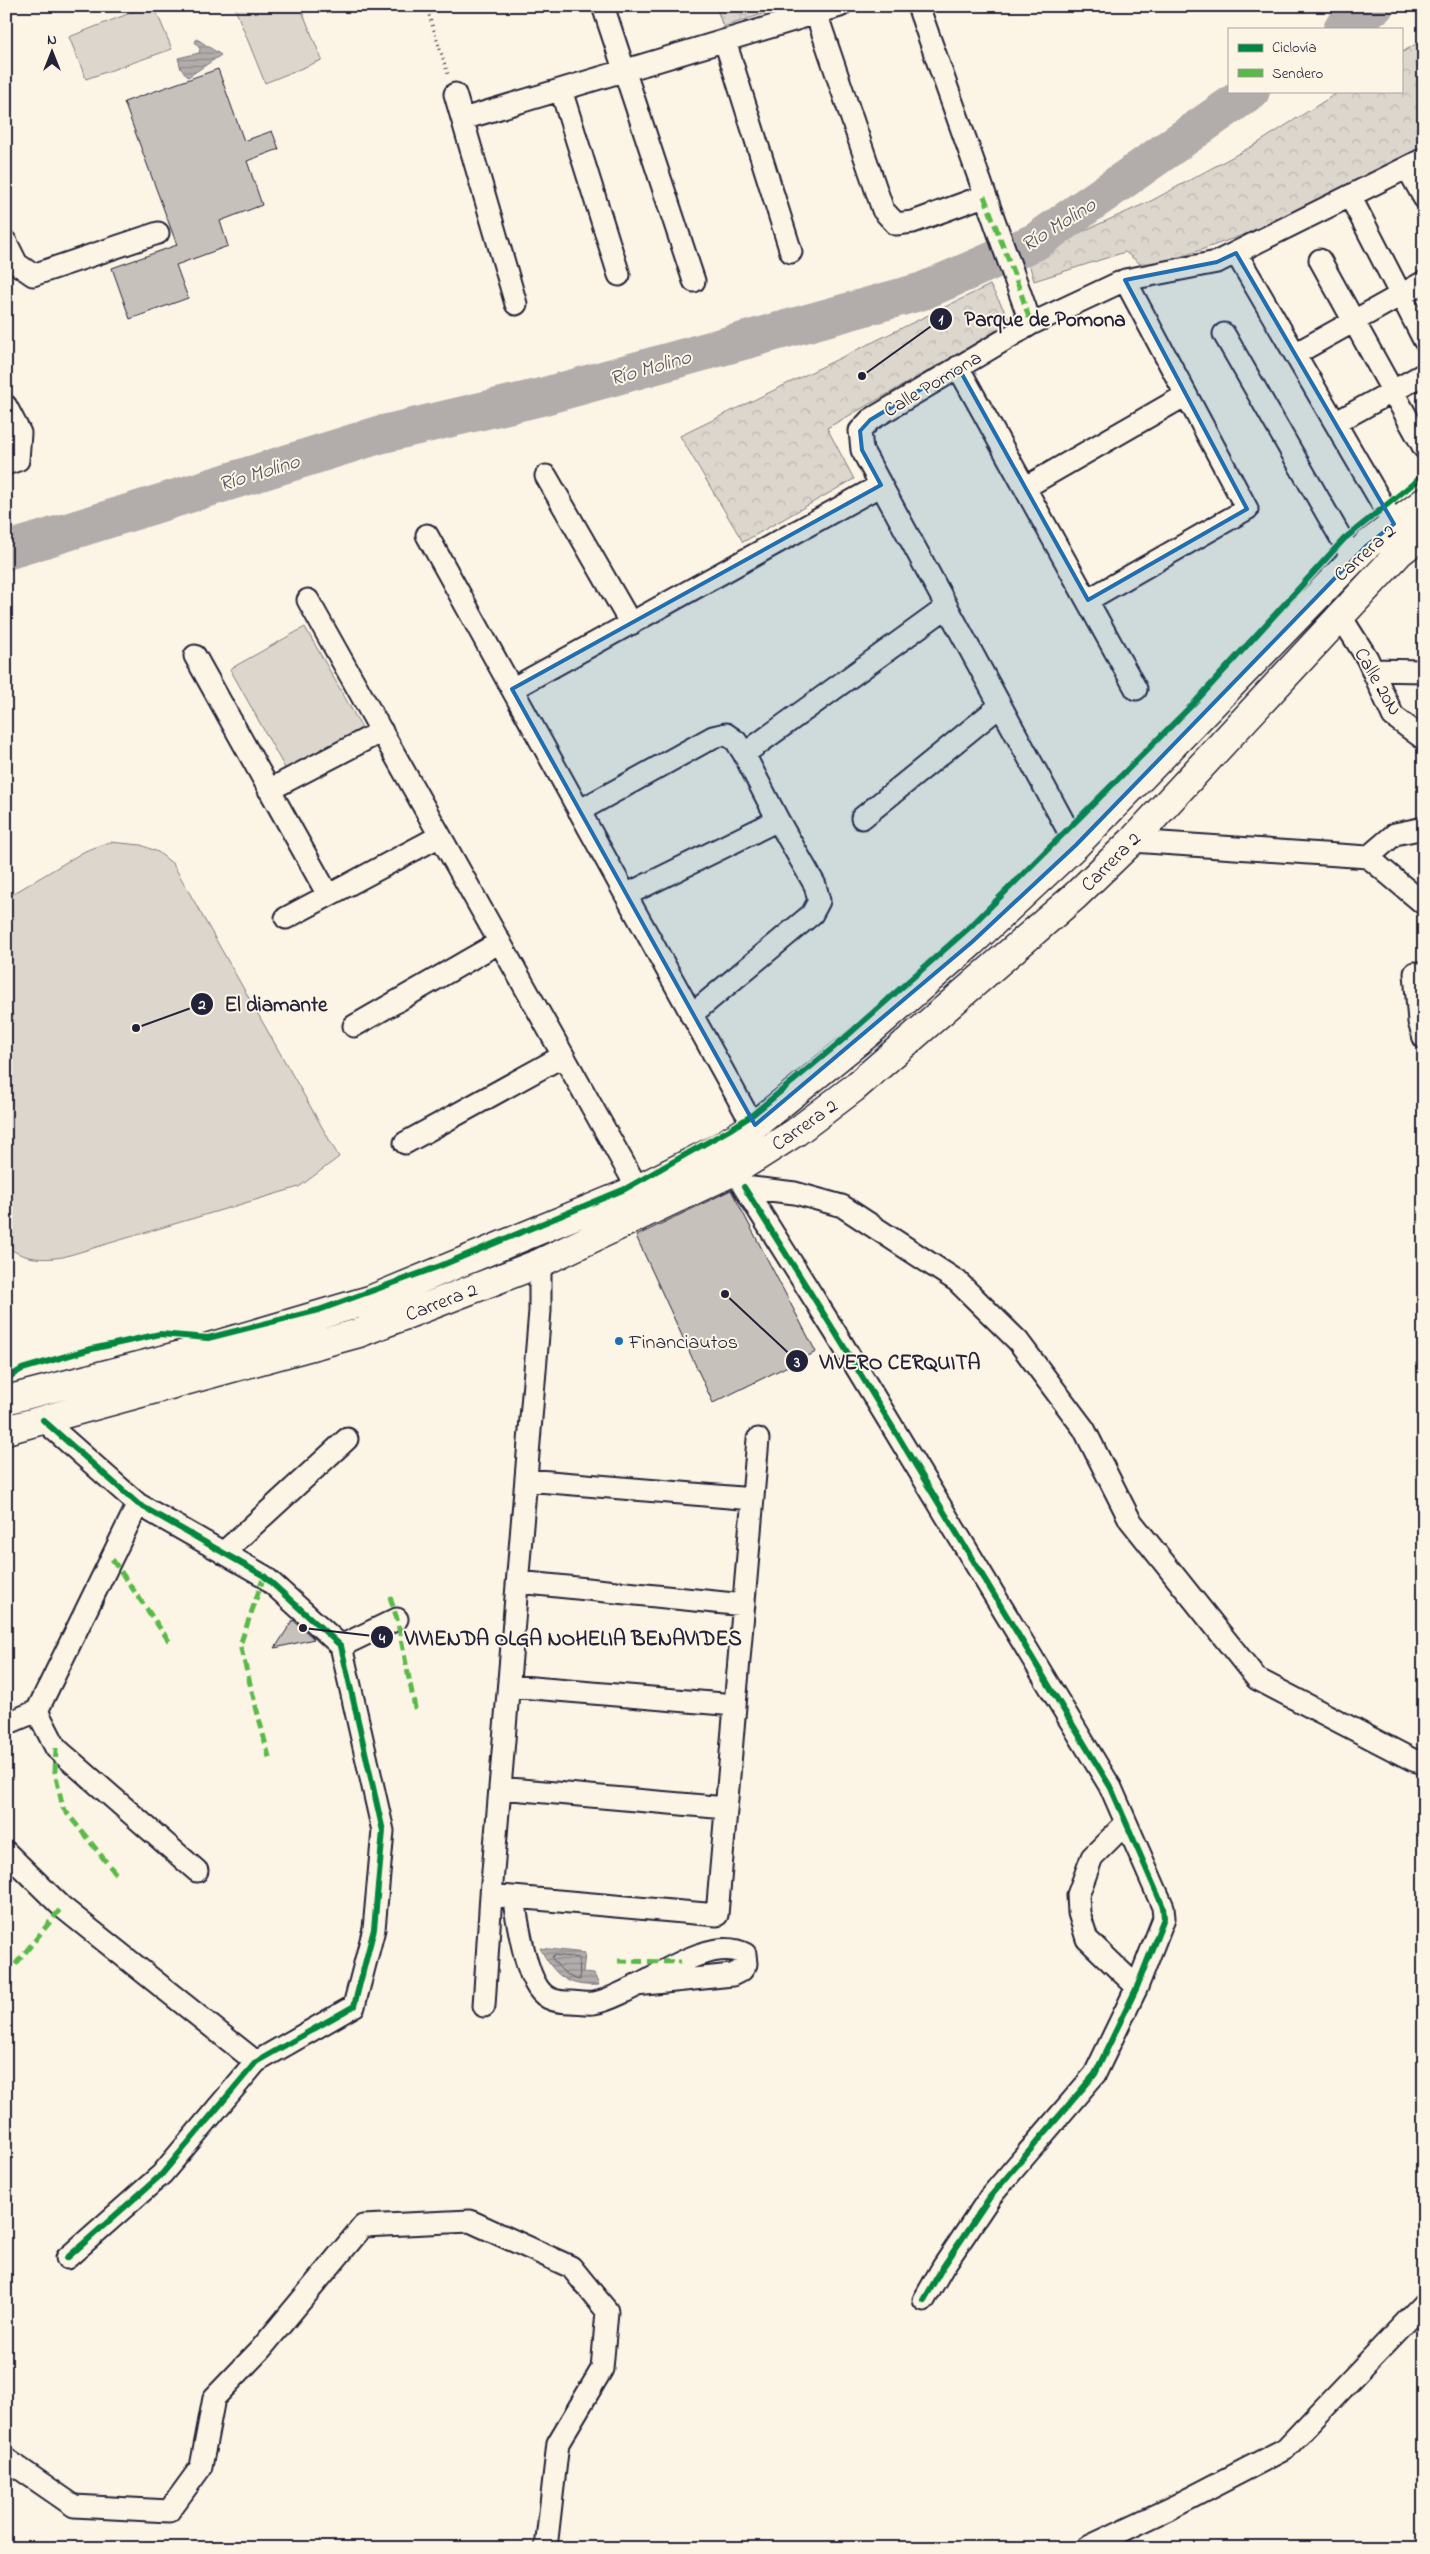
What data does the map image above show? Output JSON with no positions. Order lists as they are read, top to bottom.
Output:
{
  "streets": {
    "main road": ["Carrera 2"],
    "street": ["Calle Pomona", "Calle 20N"]
  },
  "crossings": [
    ["Calle Pomona", "Carrera 2"],
    ["Carrera 2", "Calle 20N"]
  ],
  "water": ["Río Molino"],
  "places": [
    "Parque de Pomona",
    "El diamante",
    "VIVERO CERQUITA",
    "Financiautos",
    "VIVIENDA OLGA NOHELIA BENAVIDES"
  ],
  "legend": ["Ciclovía", "Sendero"],
  "north": "top"
}
